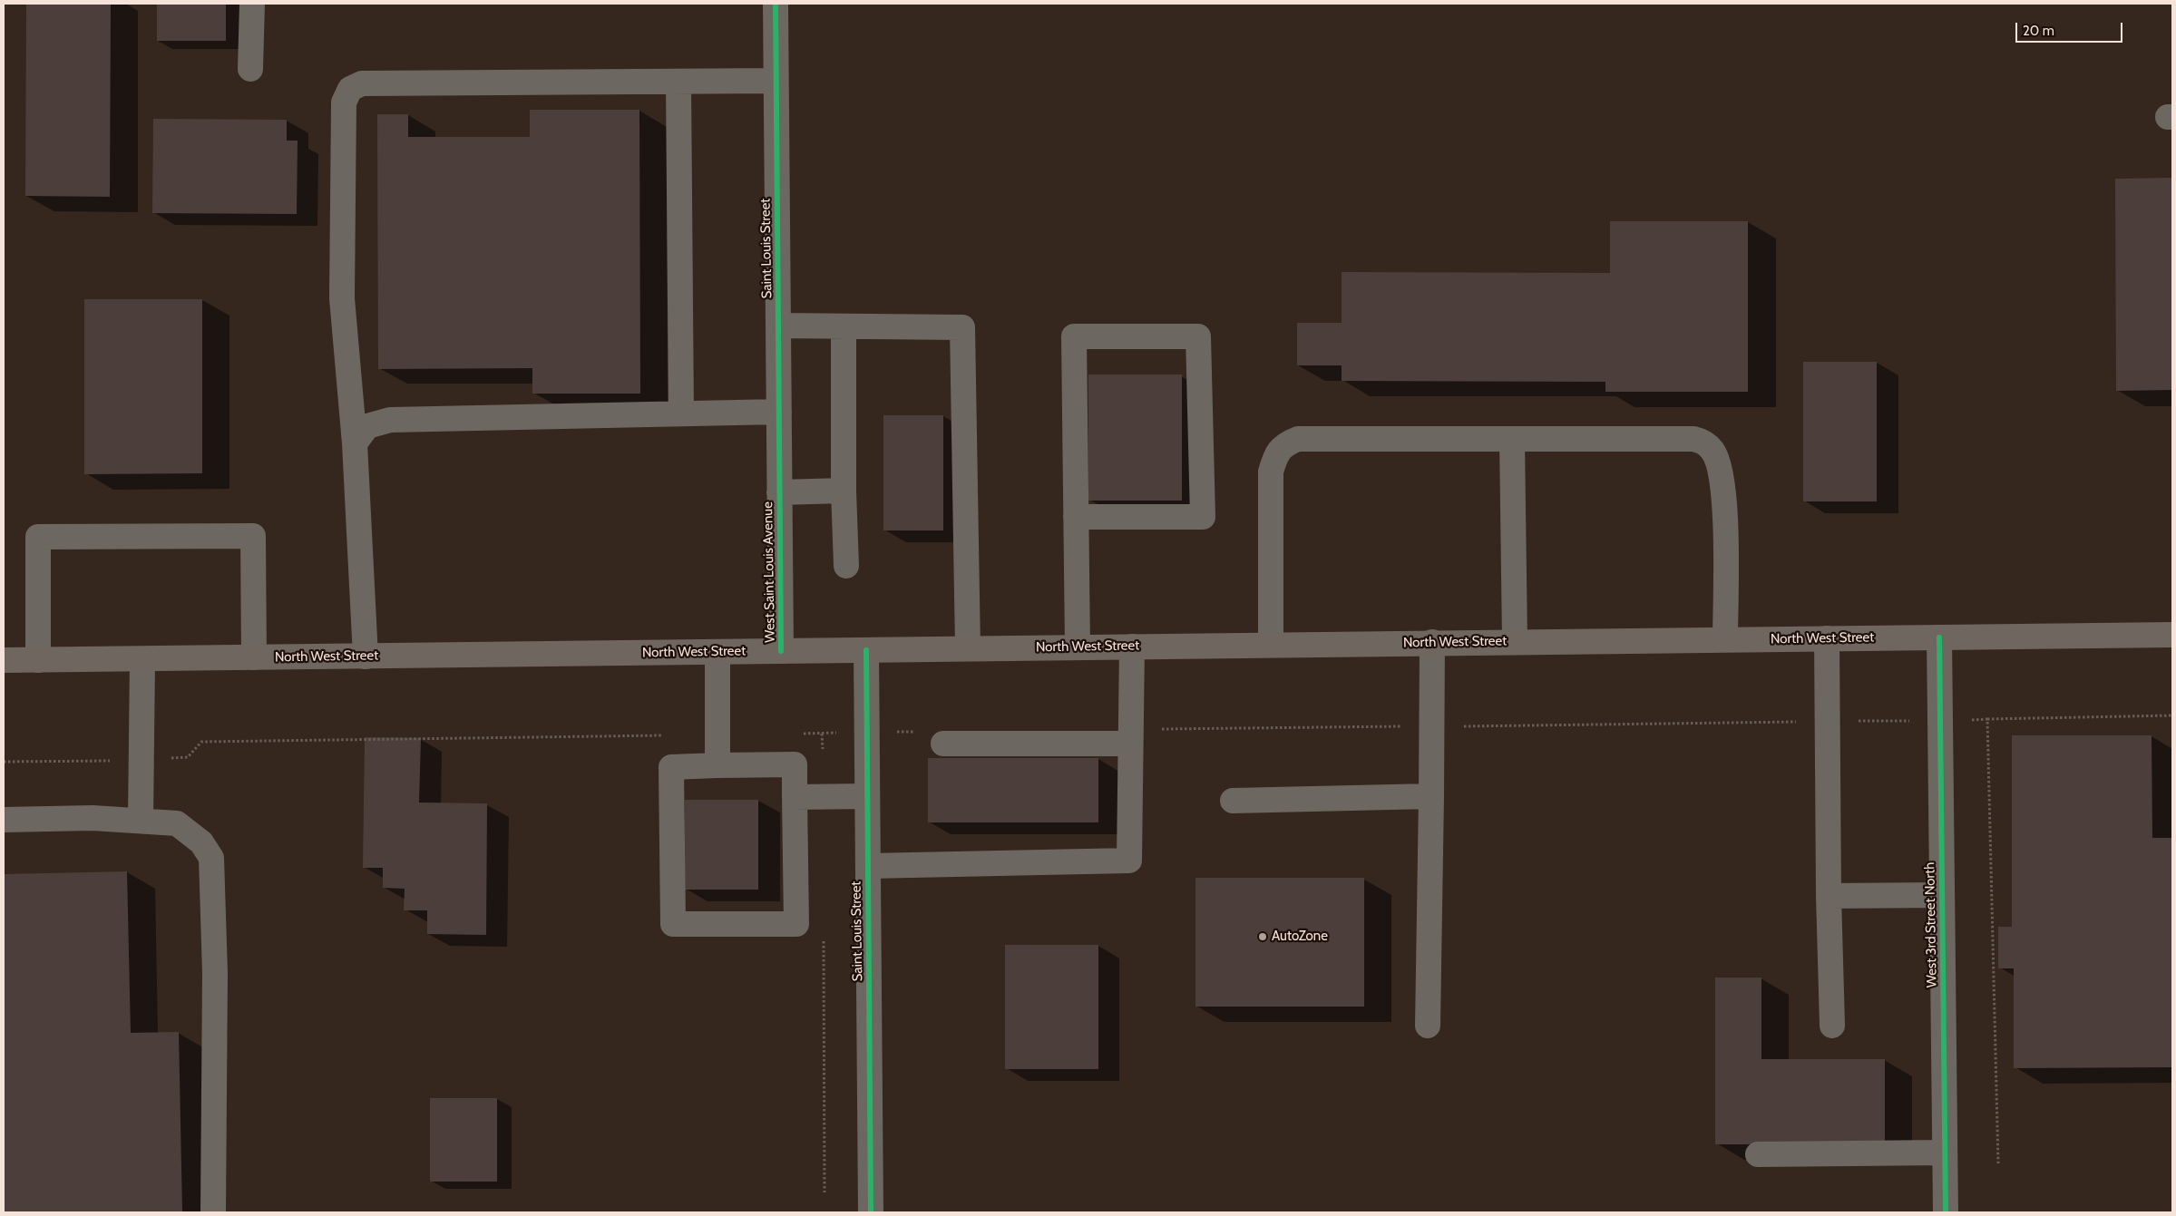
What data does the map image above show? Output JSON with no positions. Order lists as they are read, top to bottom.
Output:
{
  "streets": {
    "main road": ["North West Street"],
    "street": ["Saint Louis Street", "West Saint Louis Avenue", "West 3rd Street North"]
  },
  "crossings": [
    ["Saint Louis Street", "West Saint Louis Avenue"],
    ["Saint Louis Street", "North West Street"],
    ["West Saint Louis Avenue", "North West Street"],
    ["North West Street", "West 3rd Street North"]
  ],
  "places": ["AutoZone"],
  "scale_bar": "20 m"
}
